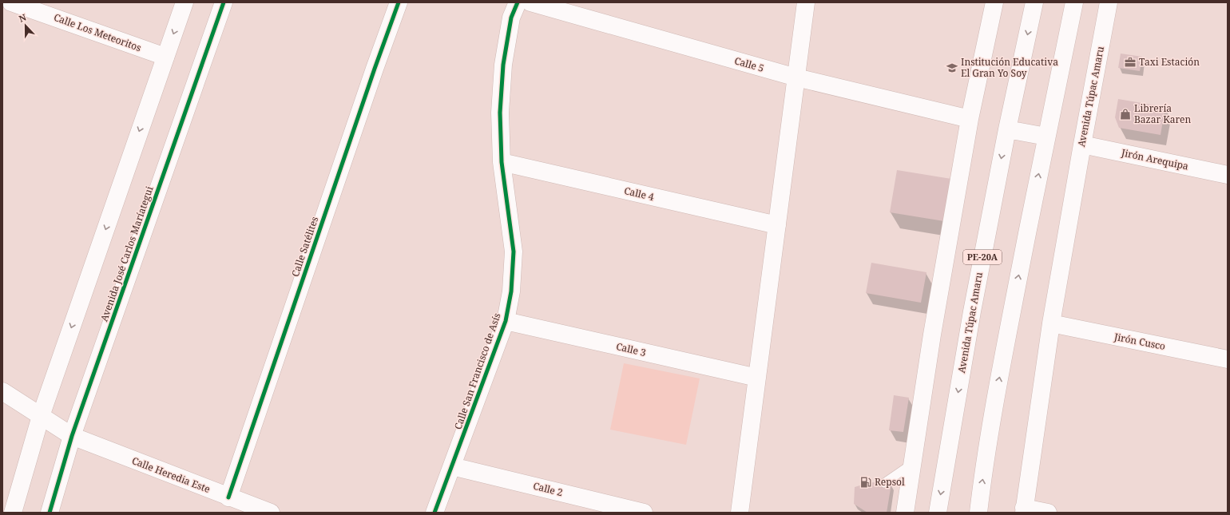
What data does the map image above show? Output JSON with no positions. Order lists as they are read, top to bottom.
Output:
{
  "streets": {
    "main road": [
      "Calle Los Meteoritos",
      "Calle 5",
      "Avenida Túpac Amaru",
      "Jirón Arequipa",
      "Calle 4",
      "Calle Satélites",
      "Avenida José Carlos Maríategui",
      "PE-20A",
      "Jirón Cusco",
      "Calle 3",
      "Calle San Francisco de Asís",
      "Calle Heredia Este",
      "Calle 2"
    ]
  },
  "crossings": [
    ["Avenida Túpac Amaru", "Jirón Arequipa"],
    ["Avenida Túpac Amaru", "Jirón Cusco"],
    ["Calle 4", "Calle San Francisco de Asís"],
    ["Calle Satélites", "Calle Heredia Este"],
    ["Avenida José Carlos Maríategui", "Calle Heredia Este"],
    ["Calle 3", "Calle San Francisco de Asís"],
    ["Calle San Francisco de Asís", "Calle 2"]
  ],
  "places": {
    "office": ["Taxi Estación"],
    "school or university": ["Institución Educativa El Gran Yo Soy"],
    "shop": ["Librería Bazar Karen"],
    "fuel station": ["Repsol"]
  },
  "north": "top"
}
